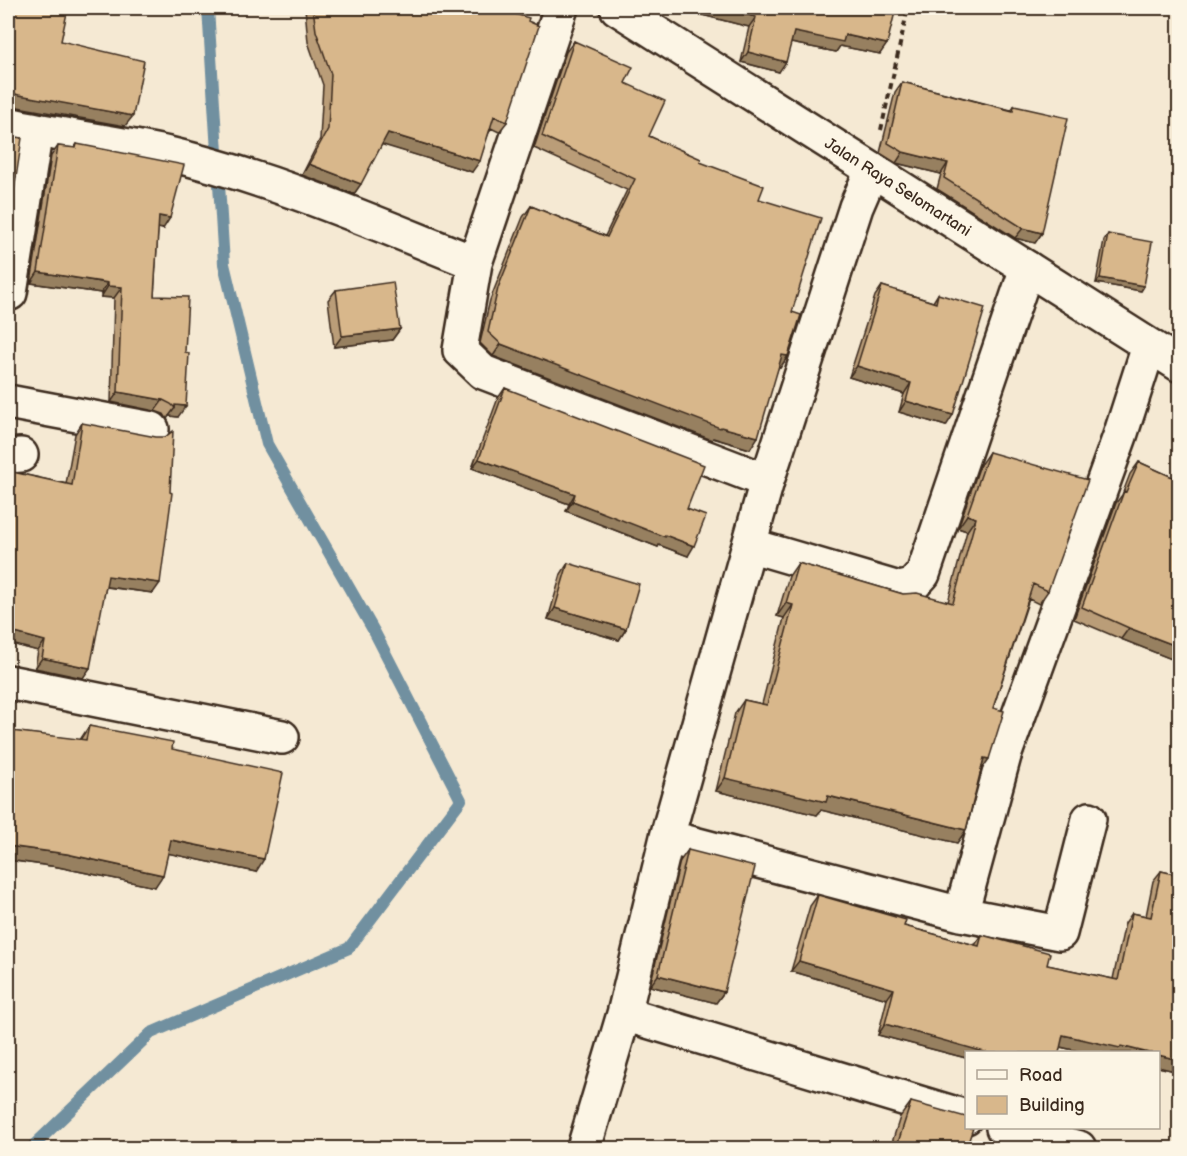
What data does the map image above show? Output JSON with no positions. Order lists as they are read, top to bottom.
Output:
{
  "streets": {
    "street": ["Jalan Raya Selomartani"]
  },
  "legend": ["Road", "Building"]
}
